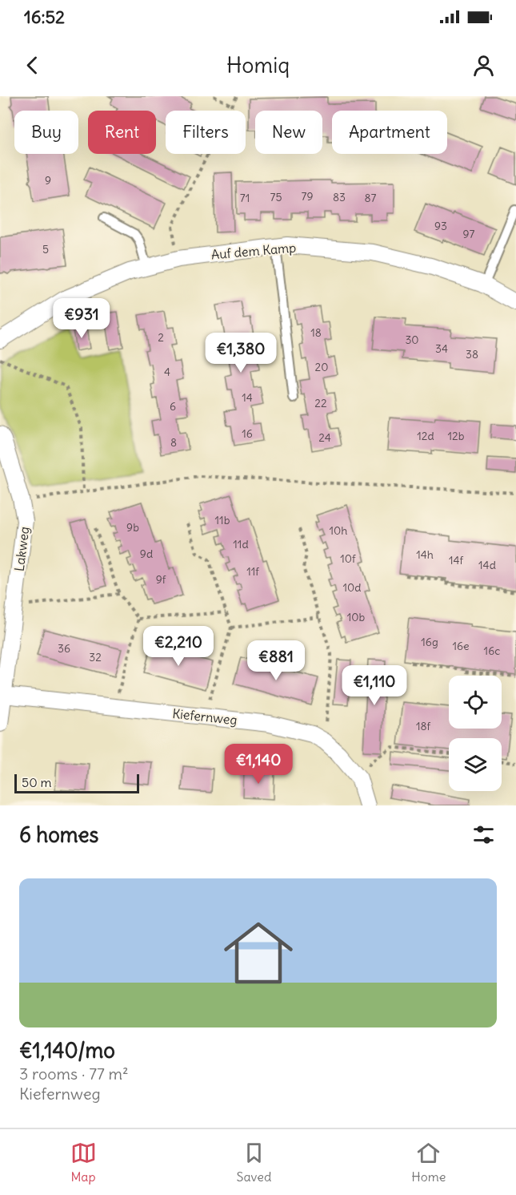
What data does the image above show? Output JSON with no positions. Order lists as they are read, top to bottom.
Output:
{
  "streets": {
    "street": ["Auf dem Kamp", "Lakweg", "Kiefernweg"]
  },
  "crossings": [
    ["Lakweg", "Kiefernweg"]
  ],
  "house_numbers": [
    "9",
    "79",
    "75",
    "83",
    "71",
    "87",
    "93",
    "97",
    "5",
    "18",
    "2",
    "30",
    "34",
    "38",
    "20",
    "4",
    "14",
    "22",
    "6",
    "16",
    "12d",
    "12b",
    "24",
    "8",
    "11b",
    "9b",
    "10h",
    "11d",
    "9d",
    "14h",
    "10f",
    "14f",
    "14d",
    "11f",
    "9f",
    "10d",
    "10b",
    "16g",
    "16e",
    "36",
    "16c",
    "32",
    "18f"
  ],
  "scale_bar": "50 m",
  "page": {
    "status": "16:52",
    "header": "Homiq",
    "chip": [
      "Buy",
      "Rent",
      "Filters",
      "New",
      "Apartment"
    ],
    "price": [
      "€931",
      "€1,380",
      "€2,210",
      "€881",
      "€1,110",
      "€1,140"
    ],
    "scale": "50 m",
    "heading": "6 homes",
    "list": [
      {
        "name": "€1,140/mo",
        "note": "3 rooms · 77 m² · Kiefernweg"
      }
    ],
    "tabs": ["Map", "Saved", "Home"]
  }
}
